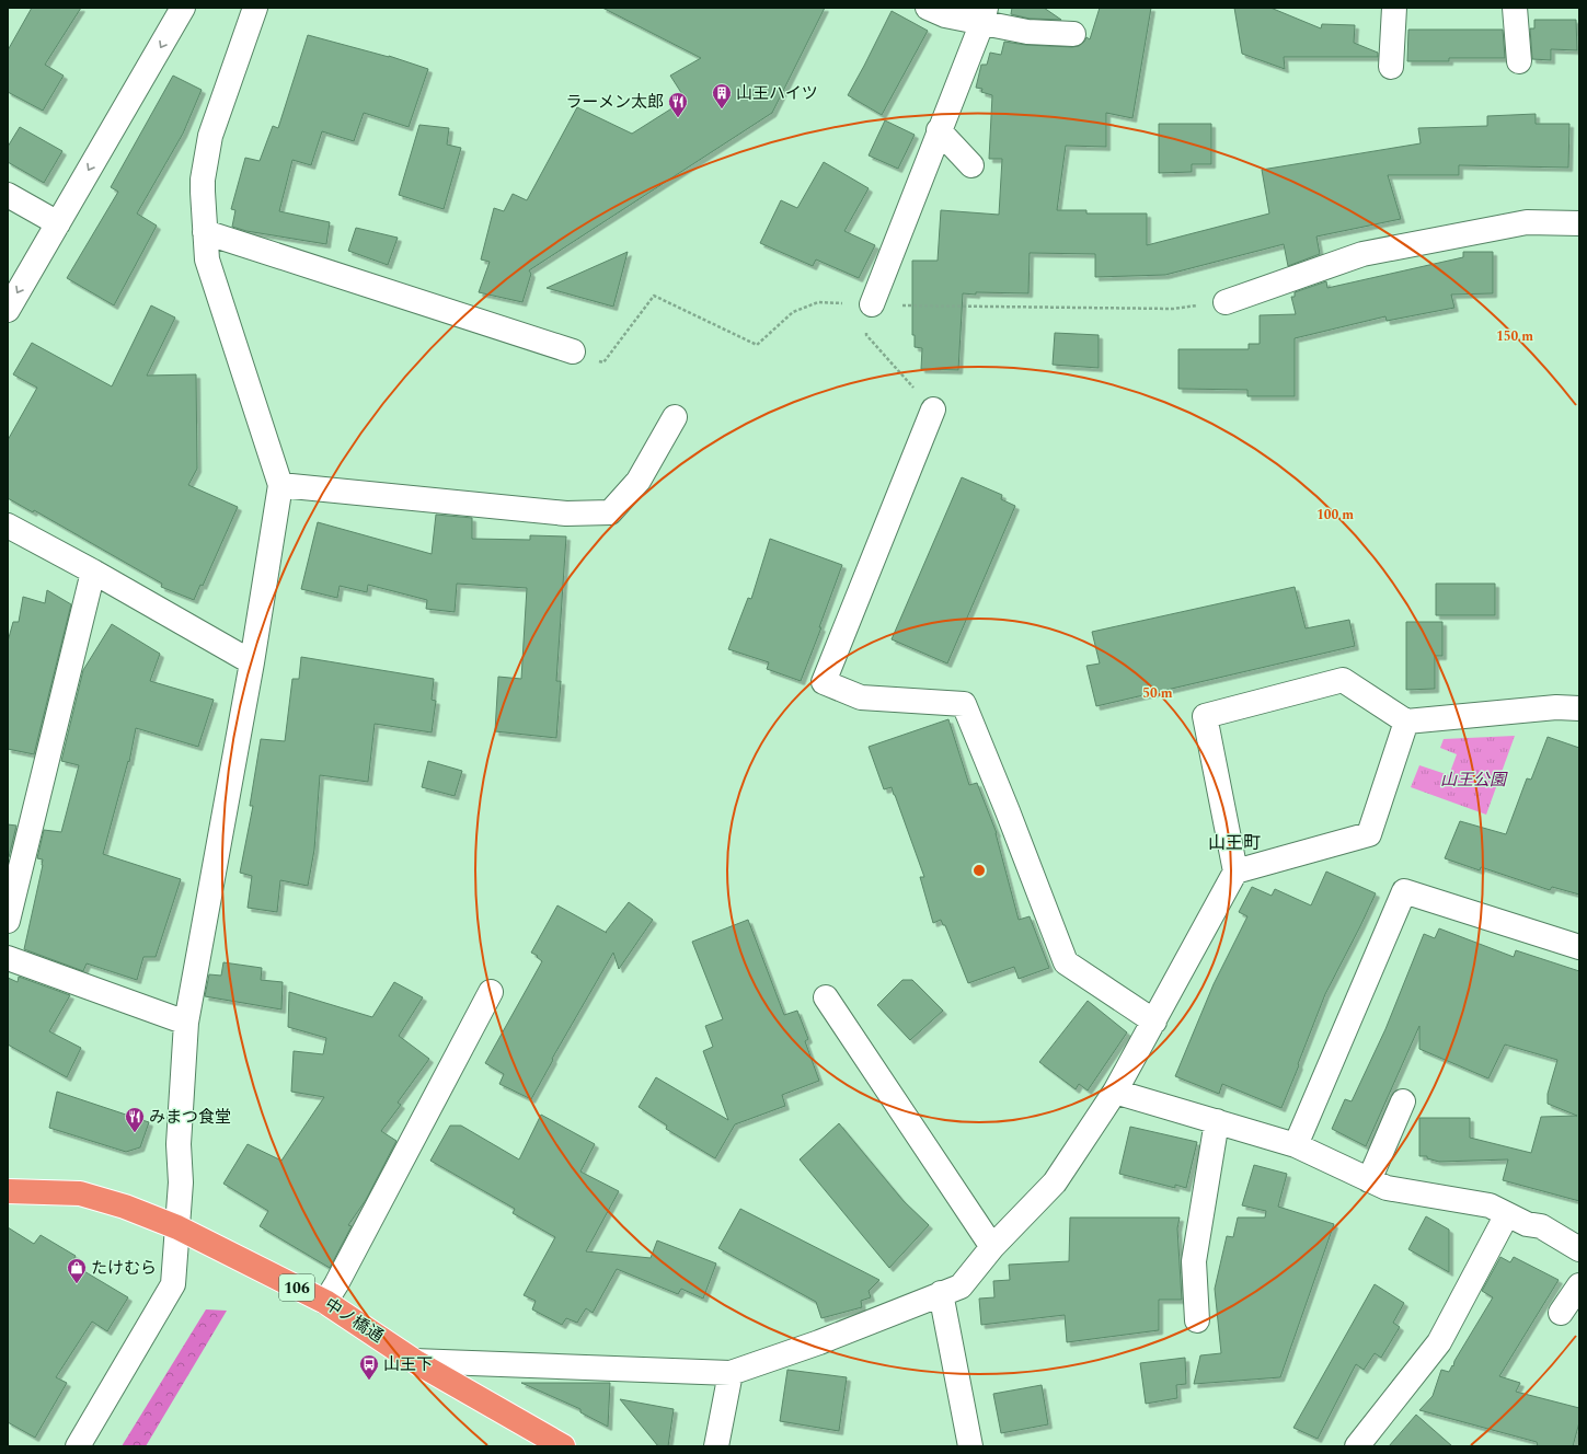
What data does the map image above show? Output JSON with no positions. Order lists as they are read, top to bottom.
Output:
{
  "streets": {
    "highway": ["106", "中ノ橋通"]
  },
  "districts": ["山王町"],
  "parks": ["山王公園"],
  "places": {
    "building": ["山王ハイツ"],
    "restaurant": ["ラーメン太郎", "みまつ食堂"],
    "shop": ["たけむら"],
    "bus stop": ["山王下"]
  },
  "rings": ["150 m", "100 m", "50 m"]
}
